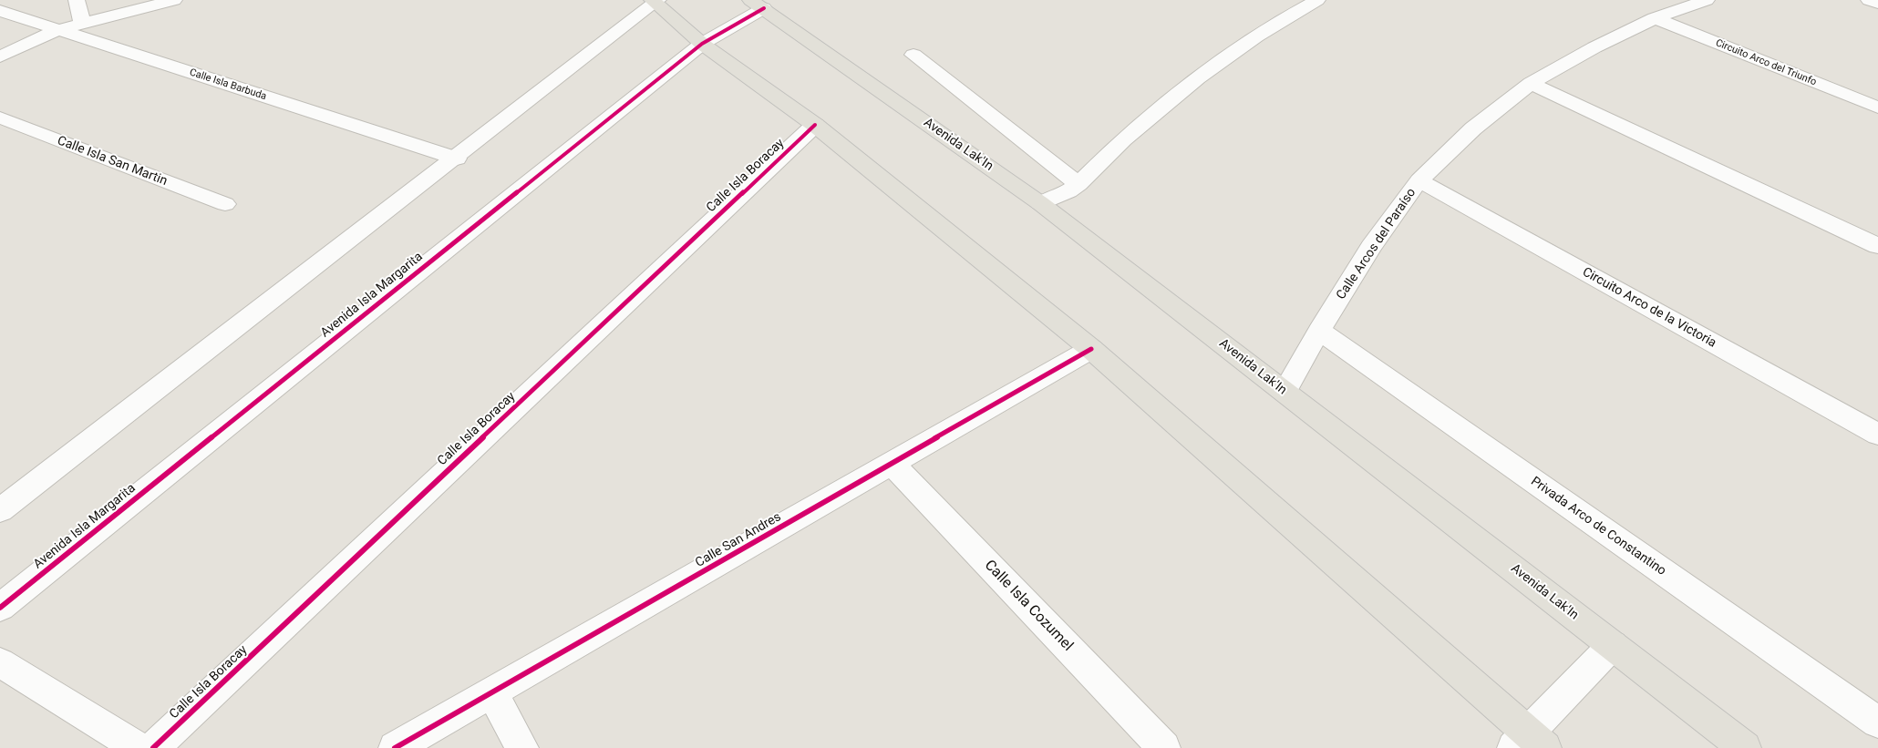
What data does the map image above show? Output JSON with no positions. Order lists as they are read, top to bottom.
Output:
{
  "streets": {
    "main road": ["Avenida Lak'In"],
    "street": [
      "Circuito Arco del Triunfo",
      "Calle Isla Barbuda",
      "Calle Isla San Martin",
      "Calle Isla Boracay",
      "Calle Arcos del Paraíso",
      "Avenida Isla Margarita",
      "Circuito Arco de la Victoria",
      "Privada Arco de Constantino",
      "Calle San Andres",
      "Calle Isla Cozumel"
    ]
  },
  "crossings": [
    ["Circuito Arco del Triunfo", "Calle Arcos del Paraíso"],
    ["Avenida Lak'In", "Calle Arcos del Paraíso"],
    ["Avenida Lak'In", "Avenida Isla Margarita"],
    ["Calle Arcos del Paraíso", "Circuito Arco de la Victoria"],
    ["Calle Arcos del Paraíso", "Privada Arco de Constantino"],
    ["Calle San Andres", "Calle Isla Cozumel"]
  ]
}
